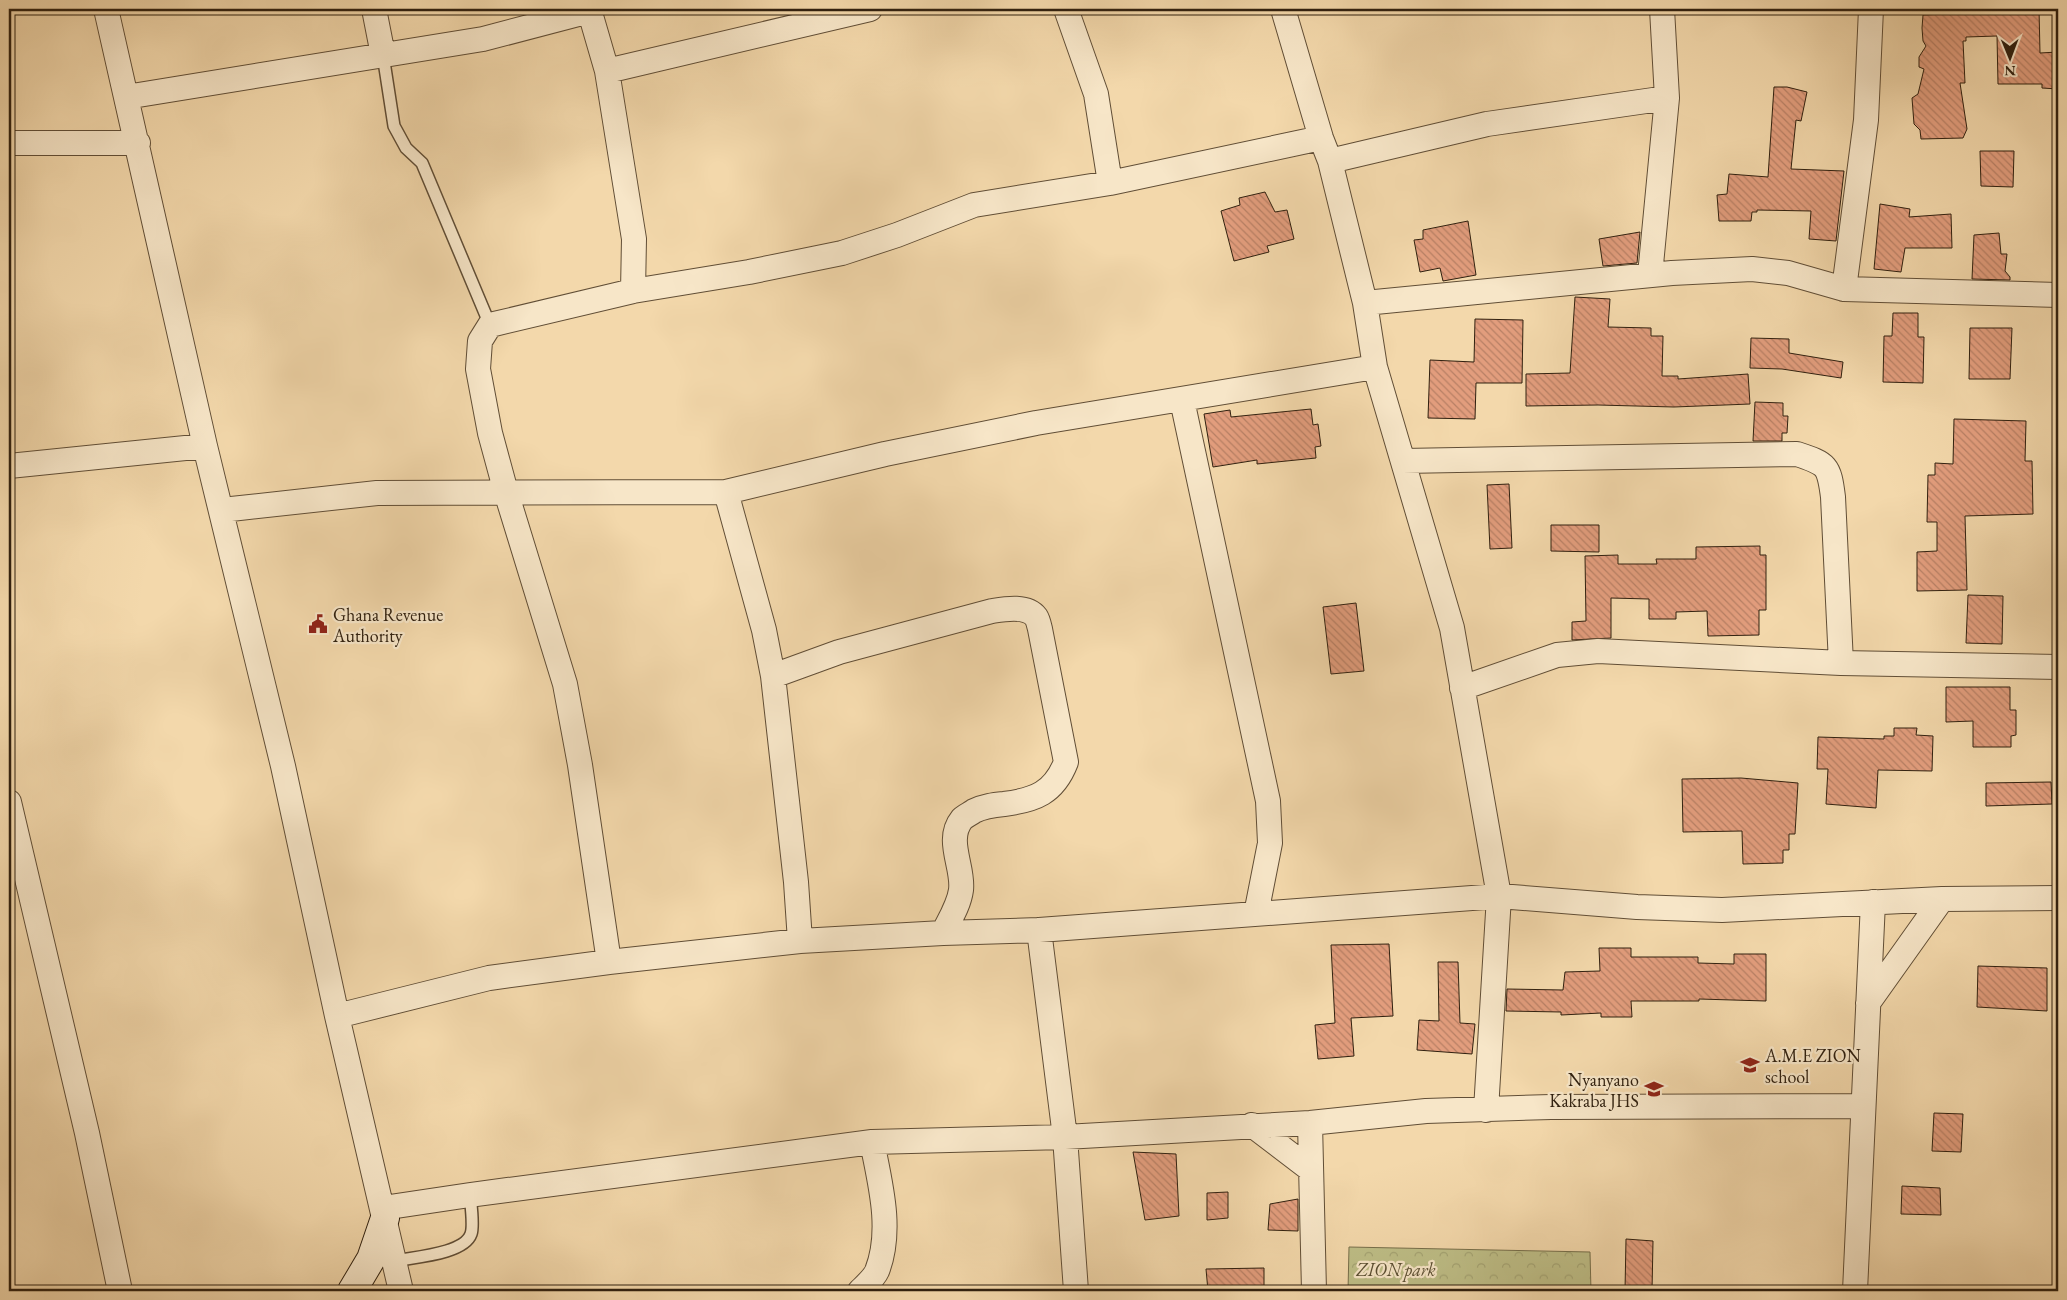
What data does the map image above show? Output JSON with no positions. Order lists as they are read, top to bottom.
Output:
{
  "parks": ["ZION park"],
  "places": {
    "public building": ["Ghana Revenue Authority"],
    "school or university": ["A.M.E ZION school", "Nyanyano Kakraba JHS"]
  },
  "north": "bottom"
}
